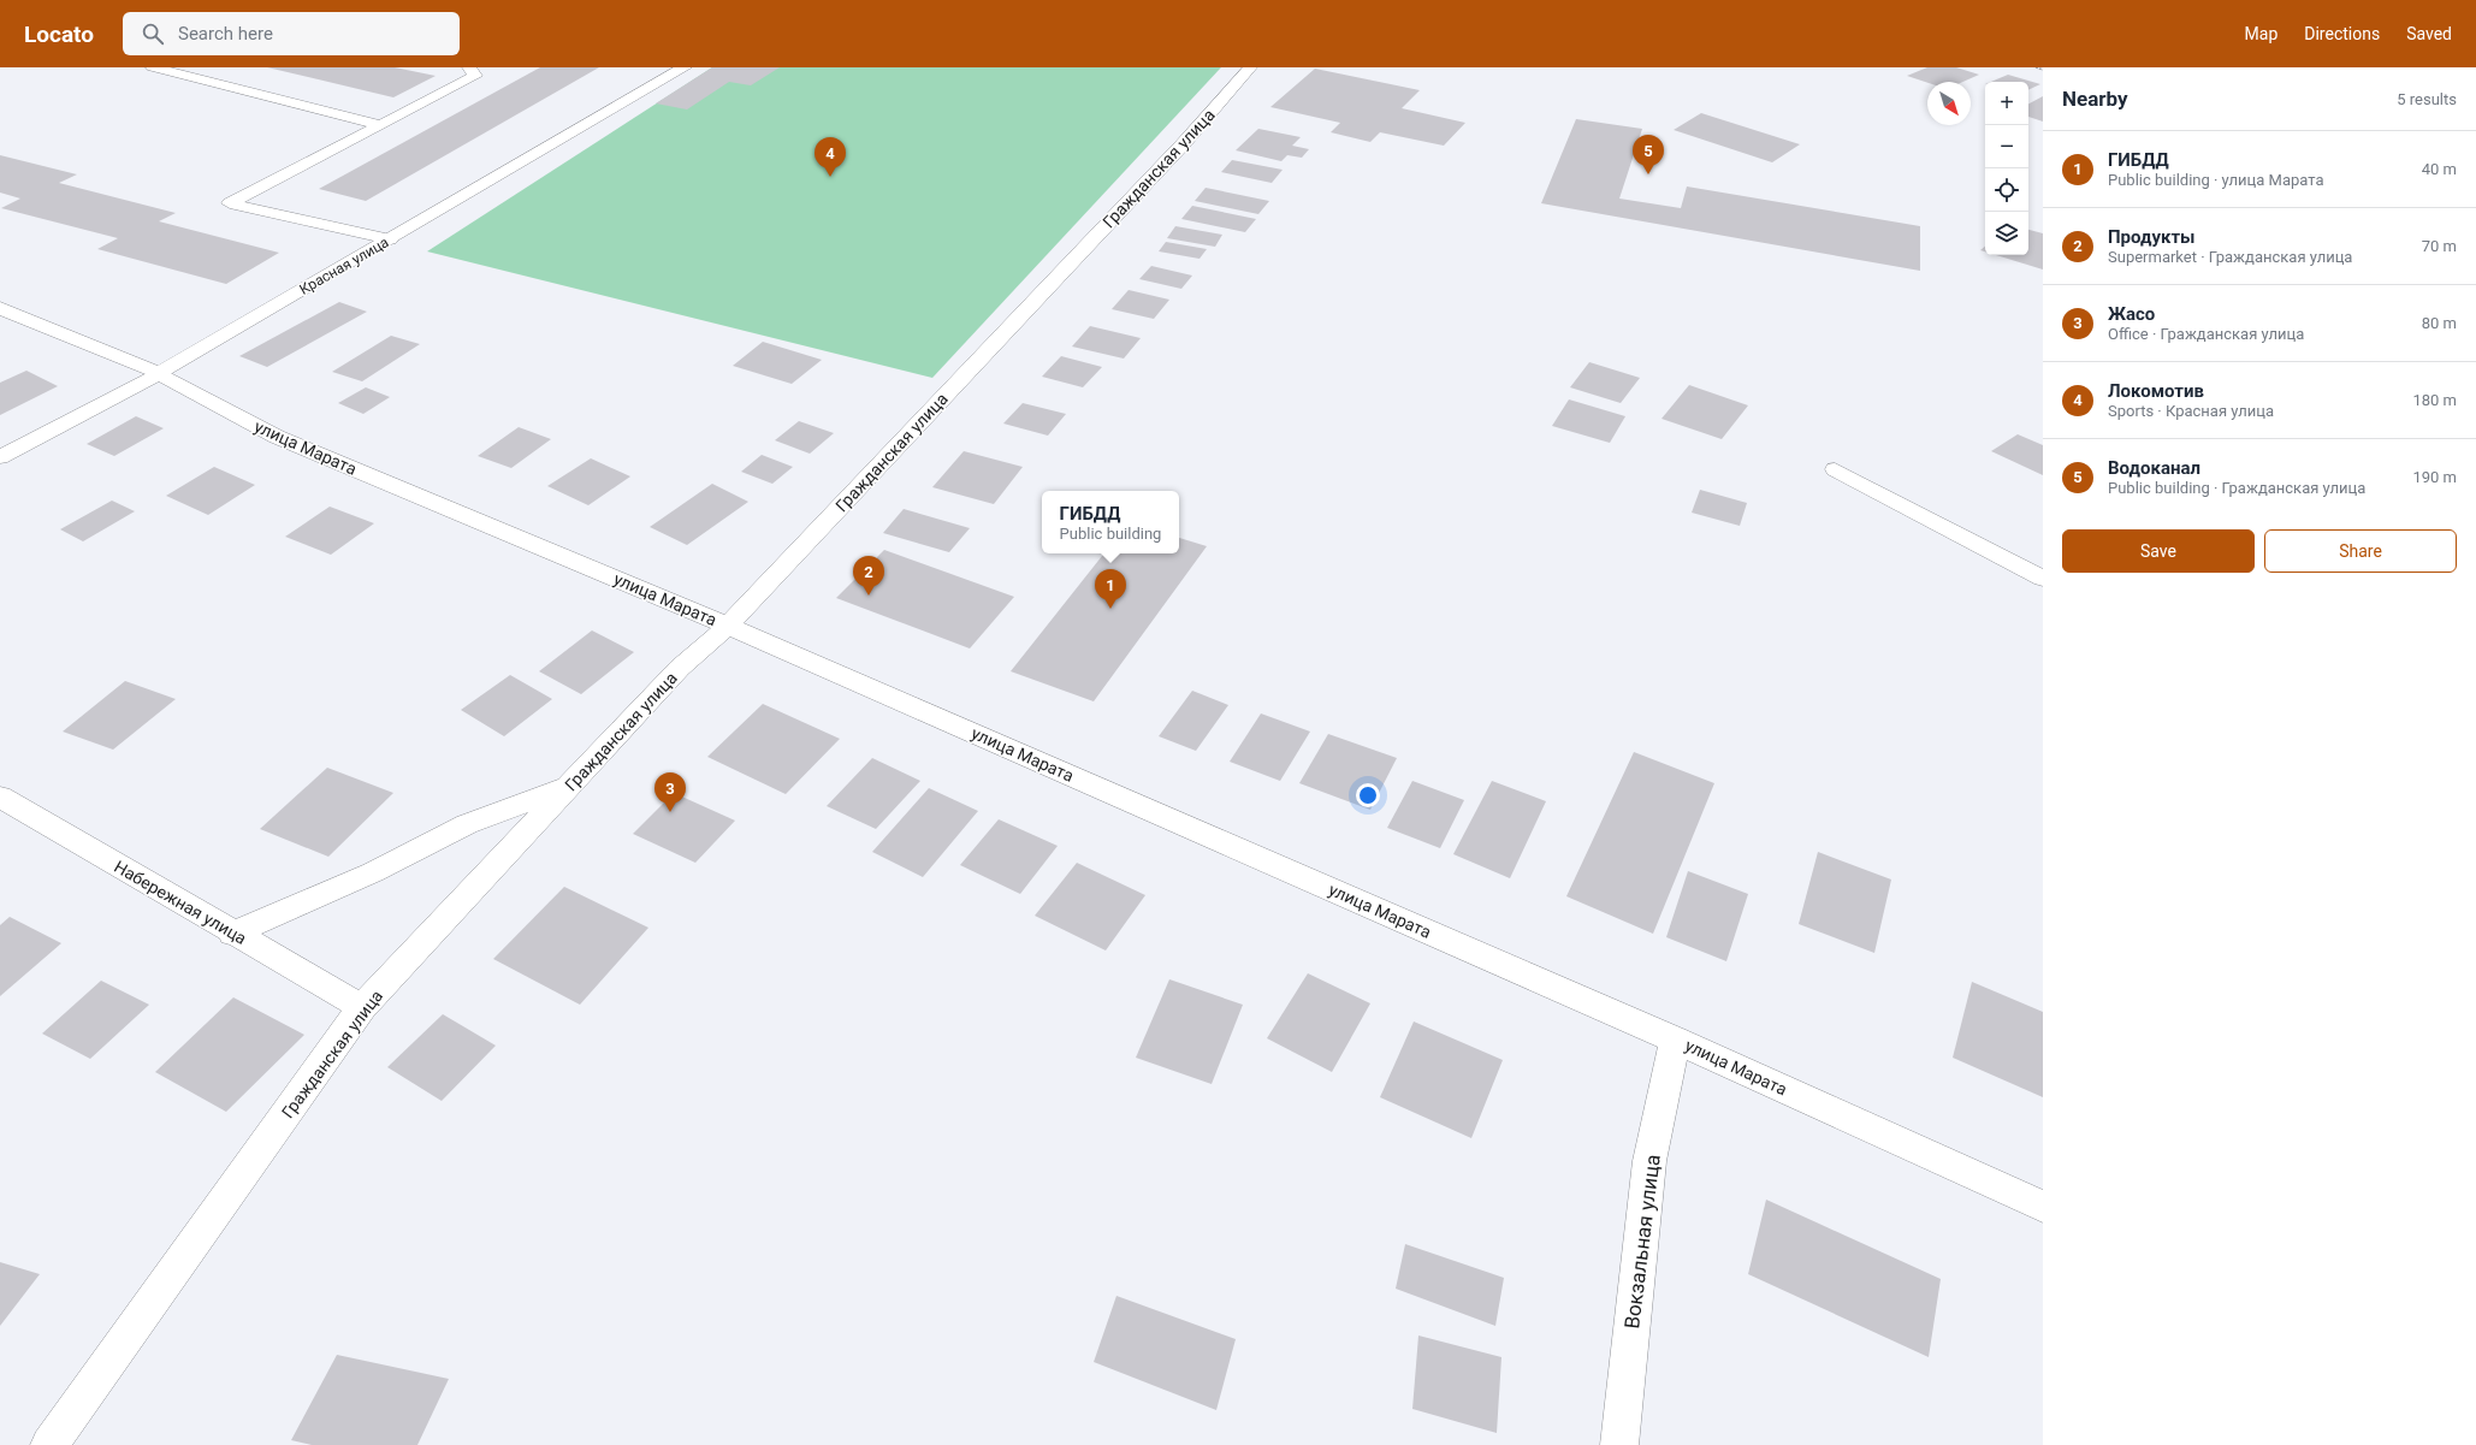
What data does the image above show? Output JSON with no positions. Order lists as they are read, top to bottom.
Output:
{
  "streets": {
    "street": [
      "Гражданская улица",
      "Красная улица",
      "улица Марата",
      "Набережная улица",
      "Вокзальная улица"
    ]
  },
  "crossings": [
    ["Гражданская улица", "улица Марата"],
    ["Гражданская улица", "Набережная улица"],
    ["Красная улица", "улица Марата"],
    ["улица Марата", "Вокзальная улица"]
  ],
  "north": "bottom right",
  "page": {
    "header": "Locato",
    "search": "Search here",
    "nav": ["Map", "Directions", "Saved"],
    "heading": ["Nearby", "5 results"],
    "map_buttons": ["+", "−"],
    "list": [
      {
        "mark": "1",
        "name": "ГИБДД",
        "note": "Public building · улица Марата",
        "value": "40 m"
      },
      {
        "mark": "2",
        "name": "Продукты",
        "note": "Supermarket · Гражданская улица",
        "value": "70 m"
      },
      {
        "mark": "3",
        "name": "Жасо",
        "note": "Office · Гражданская улица",
        "value": "80 m"
      },
      {
        "mark": "4",
        "name": "Локомотив",
        "note": "Sports · Красная улица",
        "value": "180 m"
      },
      {
        "mark": "5",
        "name": "Водоканал",
        "note": "Public building · Гражданская улица",
        "value": "190 m"
      }
    ],
    "pins": [
      "5",
      "4",
      "2",
      "1",
      "3"
    ],
    "popup": ["ГИБДД", "Public building"],
    "buttons": ["Save", "Share"]
  }
}
